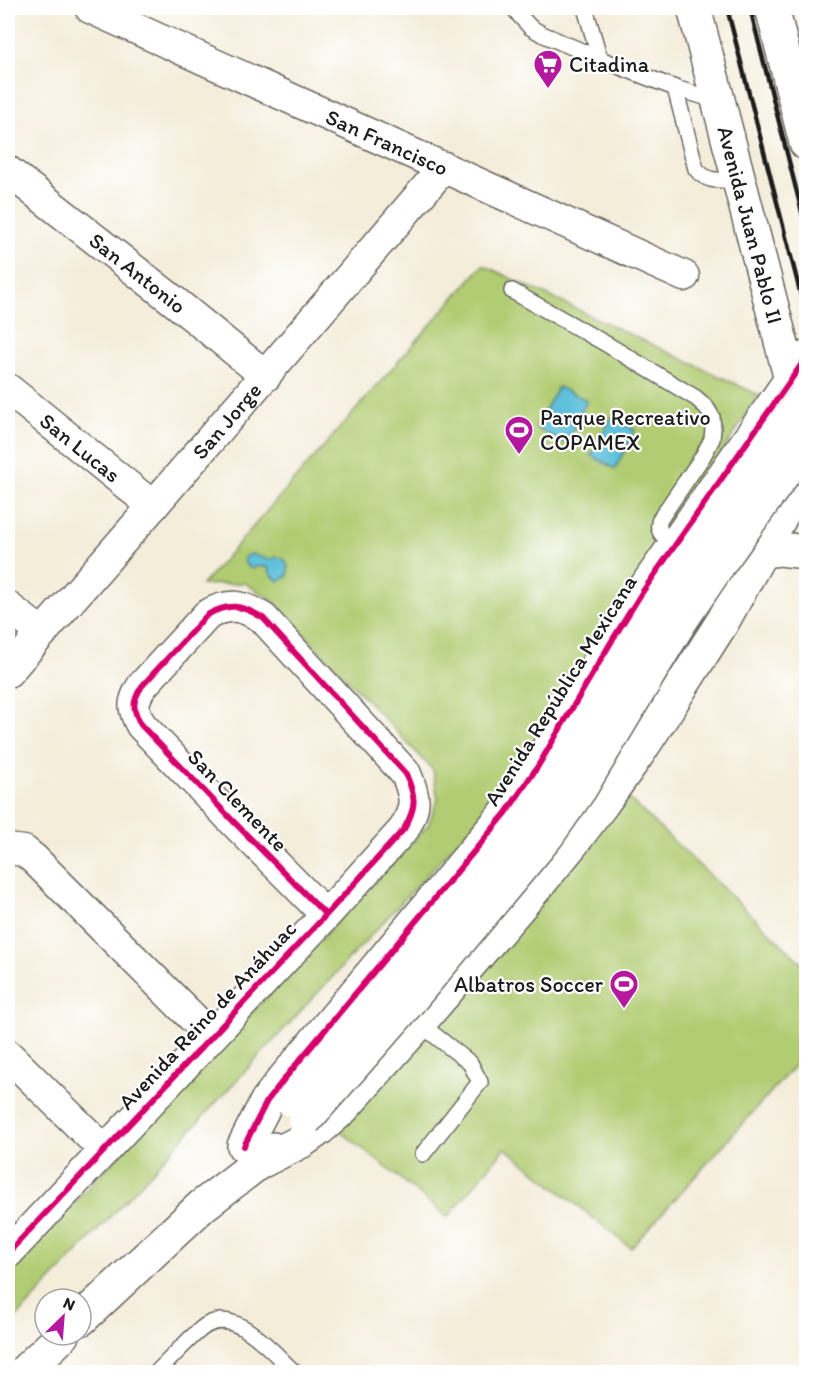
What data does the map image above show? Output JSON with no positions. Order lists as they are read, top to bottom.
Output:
{
  "streets": {
    "street": [
      "San Francisco",
      "Avenida Juan Pablo II",
      "San Antonio",
      "San Jorge",
      "San Lucas",
      "Avenida República Mexicana",
      "San Clemente",
      "Avenida Reino de Anáhuac"
    ]
  },
  "crossings": [
    ["San Francisco", "San Jorge"],
    ["Avenida Juan Pablo II", "Avenida República Mexicana"],
    ["San Antonio", "San Jorge"],
    ["San Jorge", "San Lucas"],
    ["San Clemente", "Avenida Reino de Anáhuac"]
  ],
  "places": {
    "supermarket": ["Citadina"],
    "sports": ["Parque Recreativo COPAMEX", "Albatros Soccer"]
  },
  "north": "top right"
}
